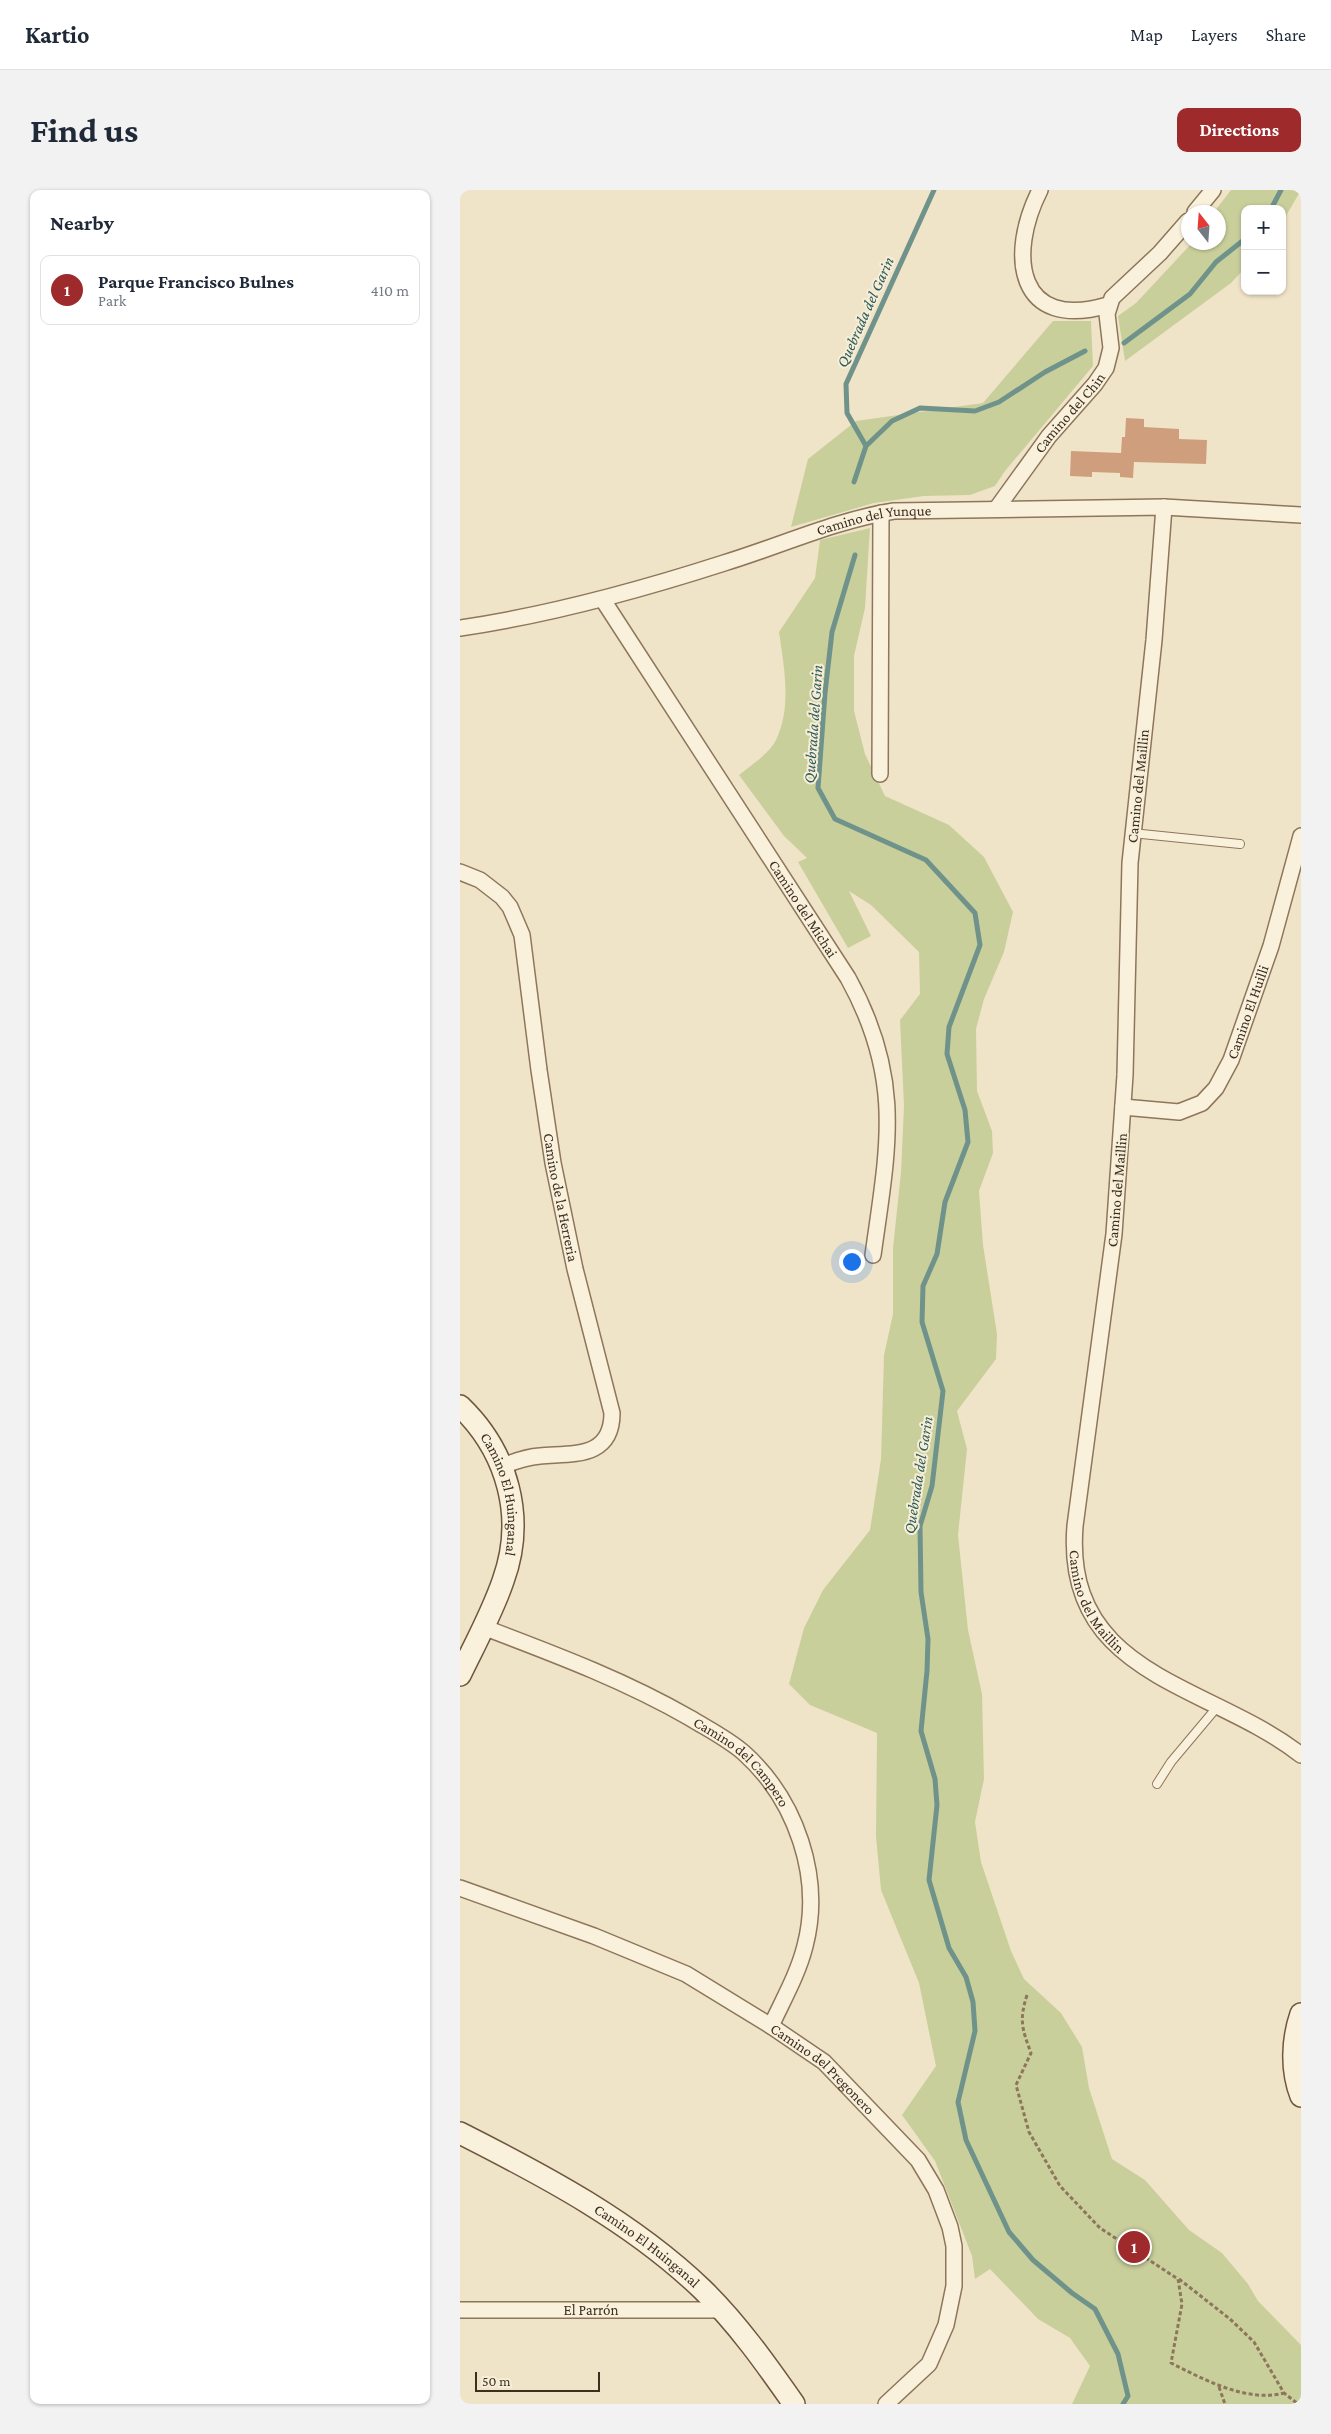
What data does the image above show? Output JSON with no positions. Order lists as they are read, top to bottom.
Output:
{
  "streets": {
    "street": [
      "Camino del Chin",
      "Camino del Yunque",
      "Camino del Maillin",
      "Camino del Michai",
      "Camino El Huilli",
      "Camino de la Herreria",
      "Camino El Huinganal",
      "Camino del Campero",
      "Camino del Pregonero",
      "El Parrón"
    ]
  },
  "crossings": [
    ["Camino del Chin", "Camino del Yunque"],
    ["Camino del Yunque", "Camino del Maillin"],
    ["Camino del Yunque", "Camino del Michai"],
    ["Camino del Maillin", "Camino El Huilli"],
    ["Camino de la Herreria", "Camino El Huinganal"],
    ["Camino El Huinganal", "Camino del Campero"],
    ["Camino El Huinganal", "El Parrón"],
    ["Camino del Campero", "Camino del Pregonero"]
  ],
  "water": ["Quebrada del Garin"],
  "scale_bar": "50 m",
  "north": "top",
  "page": {
    "header": "Kartio",
    "nav": ["Map", "Layers", "Share"],
    "buttons": "Directions",
    "title": "Find us",
    "heading": "Nearby",
    "map_buttons": ["+", "−"],
    "list": [
      {
        "mark": "1",
        "name": "Parque Francisco Bulnes",
        "note": "Park",
        "value": "410 m"
      }
    ],
    "pins": "1",
    "scale": "50 m"
  }
}
